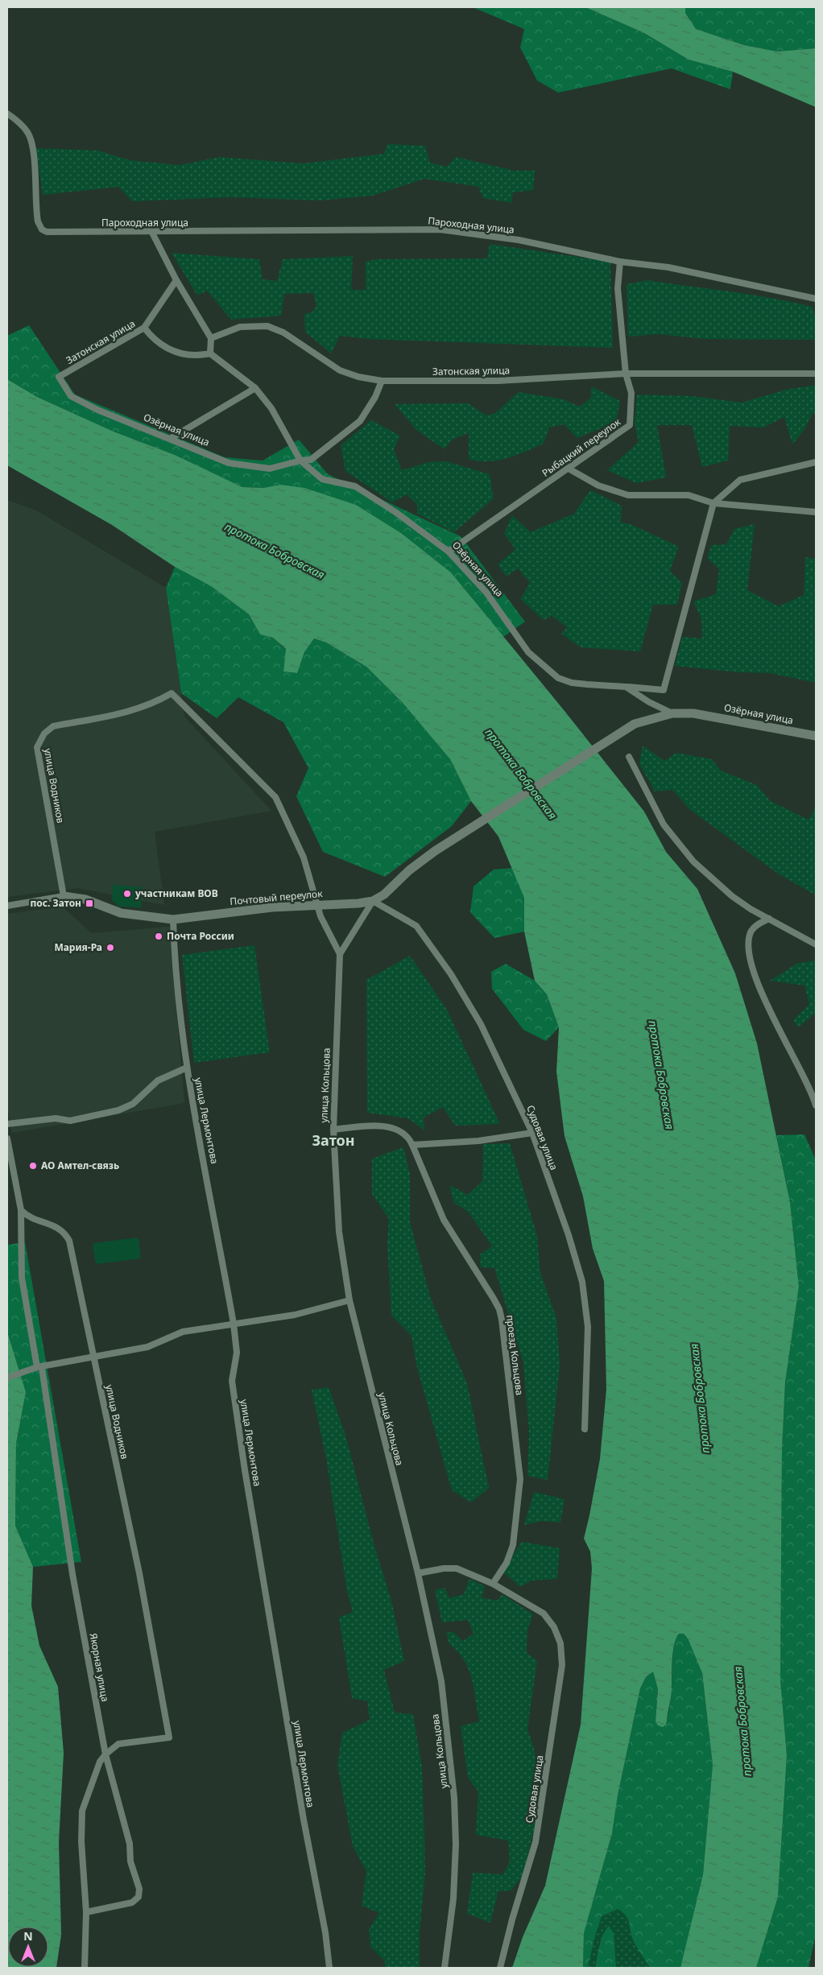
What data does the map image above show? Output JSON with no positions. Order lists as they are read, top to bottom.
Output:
{
  "streets": {
    "street": [
      "Пароходная улица",
      "Затонская улица",
      "Озёрная улица",
      "Рыбацкий переулок",
      "улица Водников",
      "Почтовый переулок",
      "улица Кольцова",
      "улица Лермонтова",
      "Судовая улица",
      "проезд Кольцова",
      "Якорная улица"
    ]
  },
  "crossings": [
    ["Пароходная улица", "Рыбацкий переулок"],
    ["Затонская улица", "Озёрная улица"],
    ["Затонская улица", "Рыбацкий переулок"],
    ["Озёрная улица", "Рыбацкий переулок"],
    ["Озёрная улица", "Почтовый переулок"],
    ["Озёрная улица", "улица Кольцова"],
    ["Озёрная улица", "Судовая улица"],
    ["улица Водников", "Почтовый переулок"],
    ["улица Водников", "Якорная улица"],
    ["Почтовый переулок", "улица Кольцова"],
    ["Почтовый переулок", "улица Лермонтова"],
    ["Почтовый переулок", "Судовая улица"],
    ["улица Кольцова", "Судовая улица"],
    ["улица Кольцова", "проезд Кольцова"],
    ["Судовая улица", "проезд Кольцова"]
  ],
  "districts": ["Затон"],
  "water": ["протока Бобровская"],
  "places": {
    "other": [
      "участникам ВОВ",
      "Почта России",
      "Мария-Ра",
      "АО Амтел-связь"
    ],
    "transit": ["пос. Затон"]
  },
  "north": "top"
}
